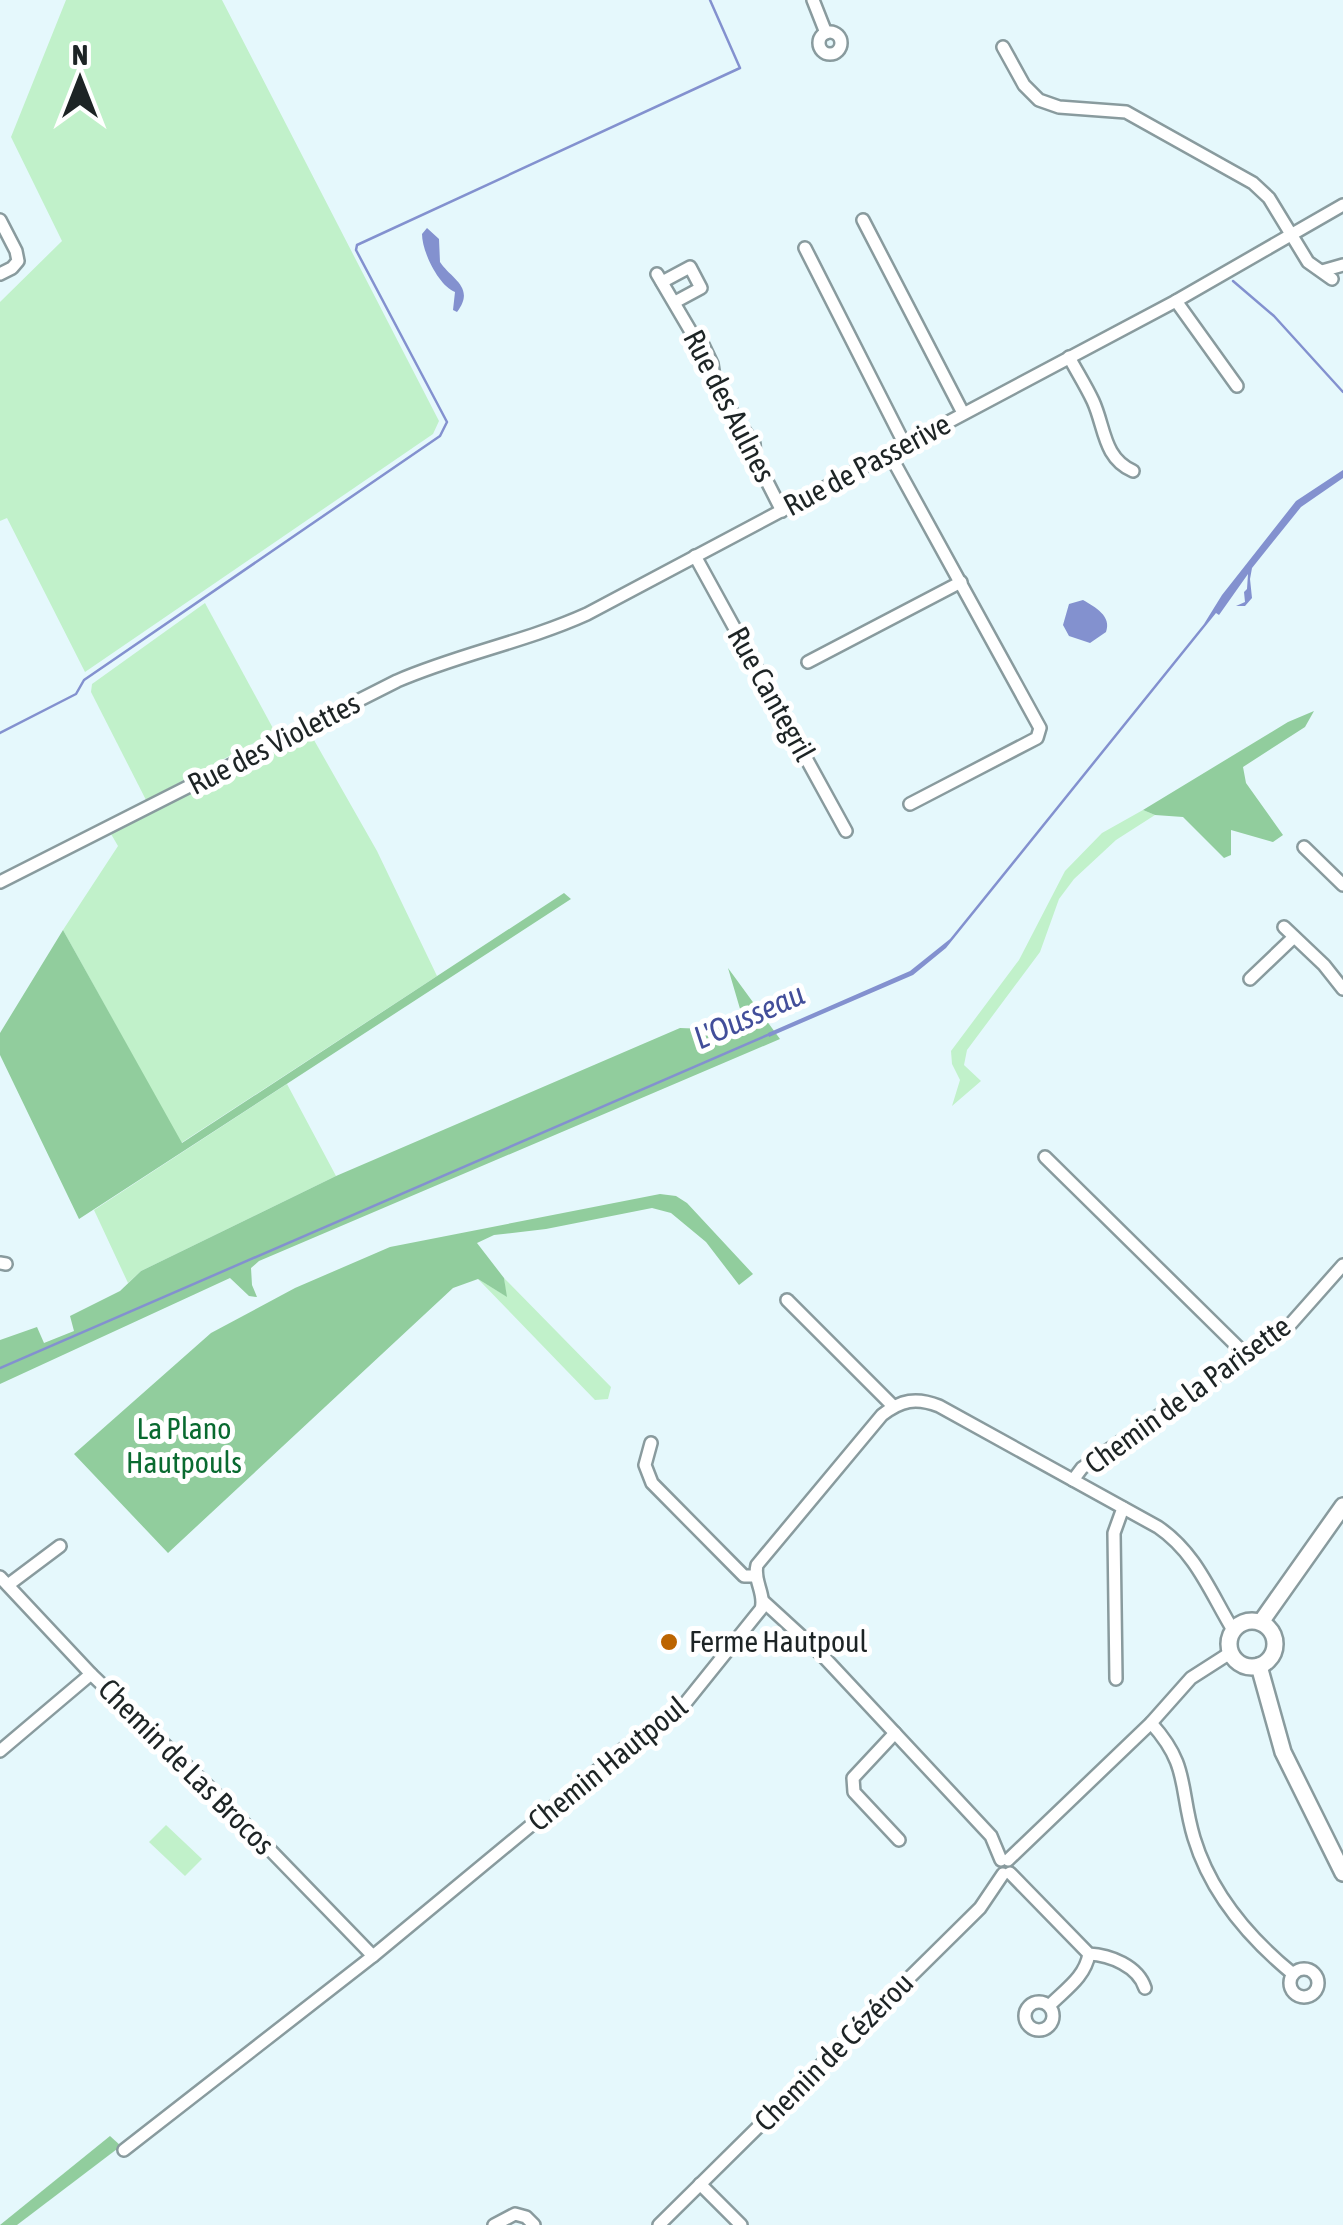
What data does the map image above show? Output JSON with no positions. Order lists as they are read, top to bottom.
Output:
{
  "streets": {
    "street": [
      "Rue des Aulnes",
      "Rue de Passerive",
      "Rue Cantegril",
      "Rue des Violettes",
      "Chemin de la Parisette",
      "Chemin Hautpoul",
      "Chemin de Las Brocos",
      "Chemin de Cézérou"
    ]
  },
  "crossings": [
    ["Rue des Aulnes", "Rue de Passerive"],
    ["Rue de Passerive", "Rue Cantegril"],
    ["Rue de Passerive", "Rue des Violettes"],
    ["Chemin Hautpoul", "Chemin de Las Brocos"]
  ],
  "water": ["L'Ousseau"],
  "parks": ["La Plano Hautpouls"],
  "places": ["Ferme Hautpoul"],
  "north": "top"
}
